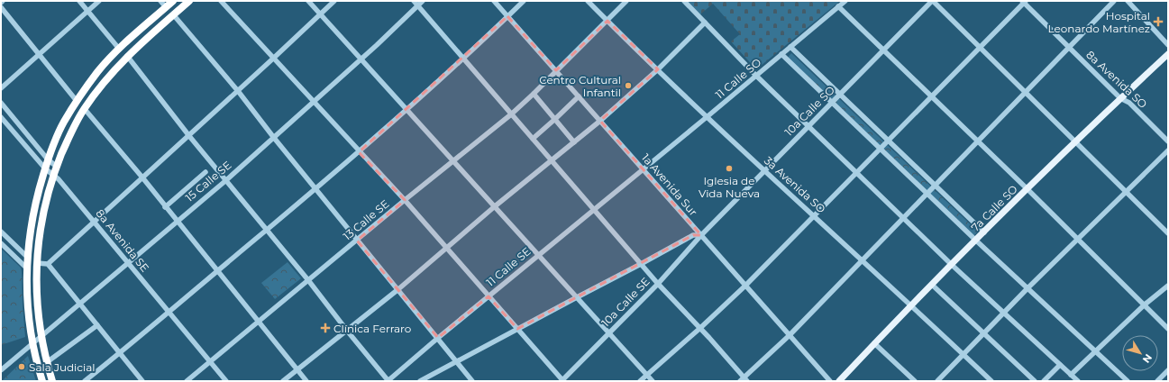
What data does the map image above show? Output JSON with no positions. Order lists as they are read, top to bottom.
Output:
{
  "streets": {
    "main road": ["7a Calle SO"],
    "street": [
      "11 Calle SO",
      "8a Avenida SO",
      "10a Calle SO",
      "15 Calle SE",
      "1a Avenida Sur",
      "3a Avenida SO",
      "13 Calle SE",
      "8a Avenida SE",
      "11 Calle SE",
      "10a Calle SE"
    ]
  },
  "crossings": [
    ["11 Calle SO", "1a Avenida Sur"],
    ["11 Calle SO", "3a Avenida SO"],
    ["11 Calle SO", "11 Calle SE"],
    ["8a Avenida SO", "7a Calle SO"],
    ["10a Calle SO", "1a Avenida Sur"],
    ["10a Calle SO", "3a Avenida SO"],
    ["10a Calle SO", "10a Calle SE"],
    ["15 Calle SE", "8a Avenida SE"],
    ["1a Avenida Sur", "13 Calle SE"],
    ["1a Avenida Sur", "11 Calle SE"],
    ["1a Avenida Sur", "10a Calle SE"],
    ["3a Avenida SO", "7a Calle SO"],
    ["3a Avenida SO", "13 Calle SE"],
    ["13 Calle SE", "8a Avenida SE"]
  ],
  "places": {
    "health": ["Hospital Leonardo Martínez", "Clínica Ferraro"],
    "other": ["Centro Cultural Infantil", "Iglesia de Vida Nueva", "Sala Judicial"]
  },
  "north": "bottom right"
}
